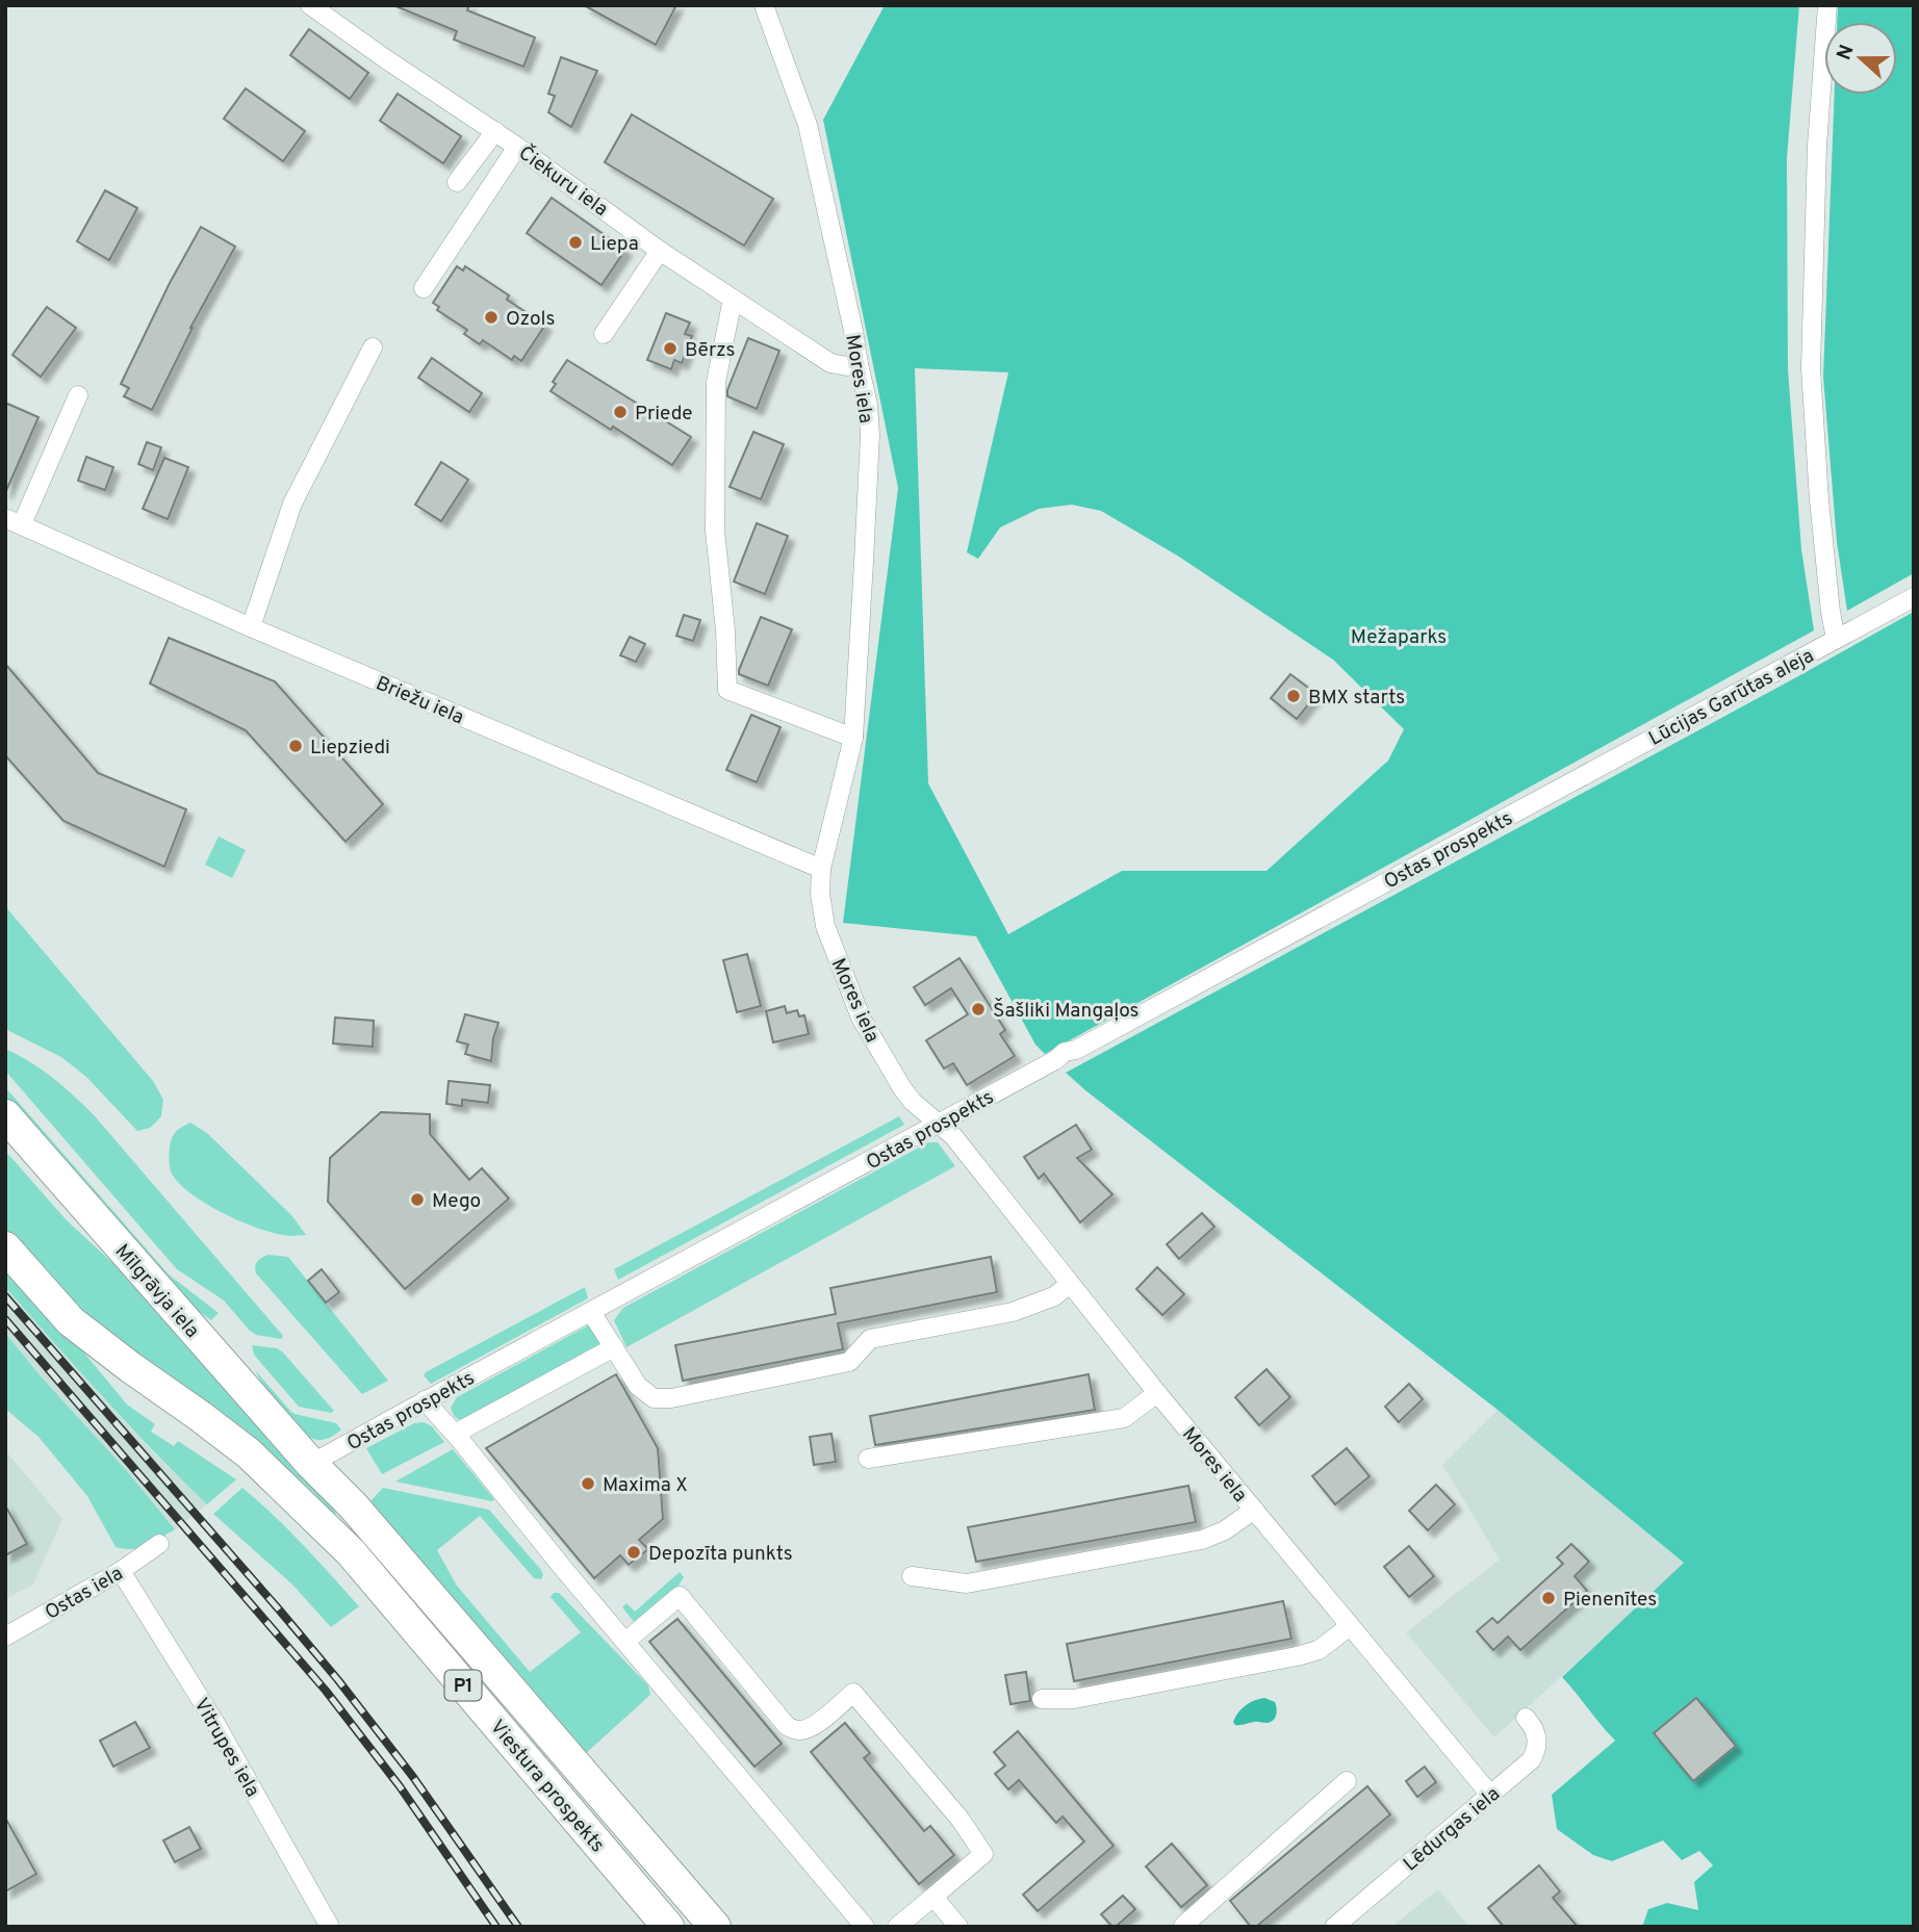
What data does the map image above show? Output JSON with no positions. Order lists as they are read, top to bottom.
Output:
{
  "streets": {
    "main road": ["Mīlgrāvja iela", "P1", "Viestura prospekts"],
    "street": [
      "Čiekuru iela",
      "Mores iela",
      "Lūcijas Garūtas aleja",
      "Briežu iela",
      "Ostas prospekts",
      "Ostas iela",
      "Vitrupes iela",
      "Lēdurgas iela"
    ]
  },
  "crossings": [
    ["Čiekuru iela", "Mores iela"],
    ["Mores iela", "Briežu iela"],
    ["Mores iela", "Ostas prospekts"],
    ["Mores iela", "Lēdurgas iela"],
    ["Lūcijas Garūtas aleja", "Ostas prospekts"],
    ["Ostas prospekts", "Mīlgrāvja iela"],
    ["Ostas prospekts", "Viestura prospekts"],
    ["Mīlgrāvja iela", "Viestura prospekts"],
    ["Ostas iela", "Vitrupes iela"]
  ],
  "parks": ["Mežaparks"],
  "places": [
    "Liepa",
    "Ozols",
    "Bērzs",
    "Priede",
    "BMX starts",
    "Liepziedi",
    "Šašliki Mangaļos",
    "Mego",
    "Maxima X",
    "Depozīta punkts",
    "Pienenītes"
  ],
  "north": "left"
}
